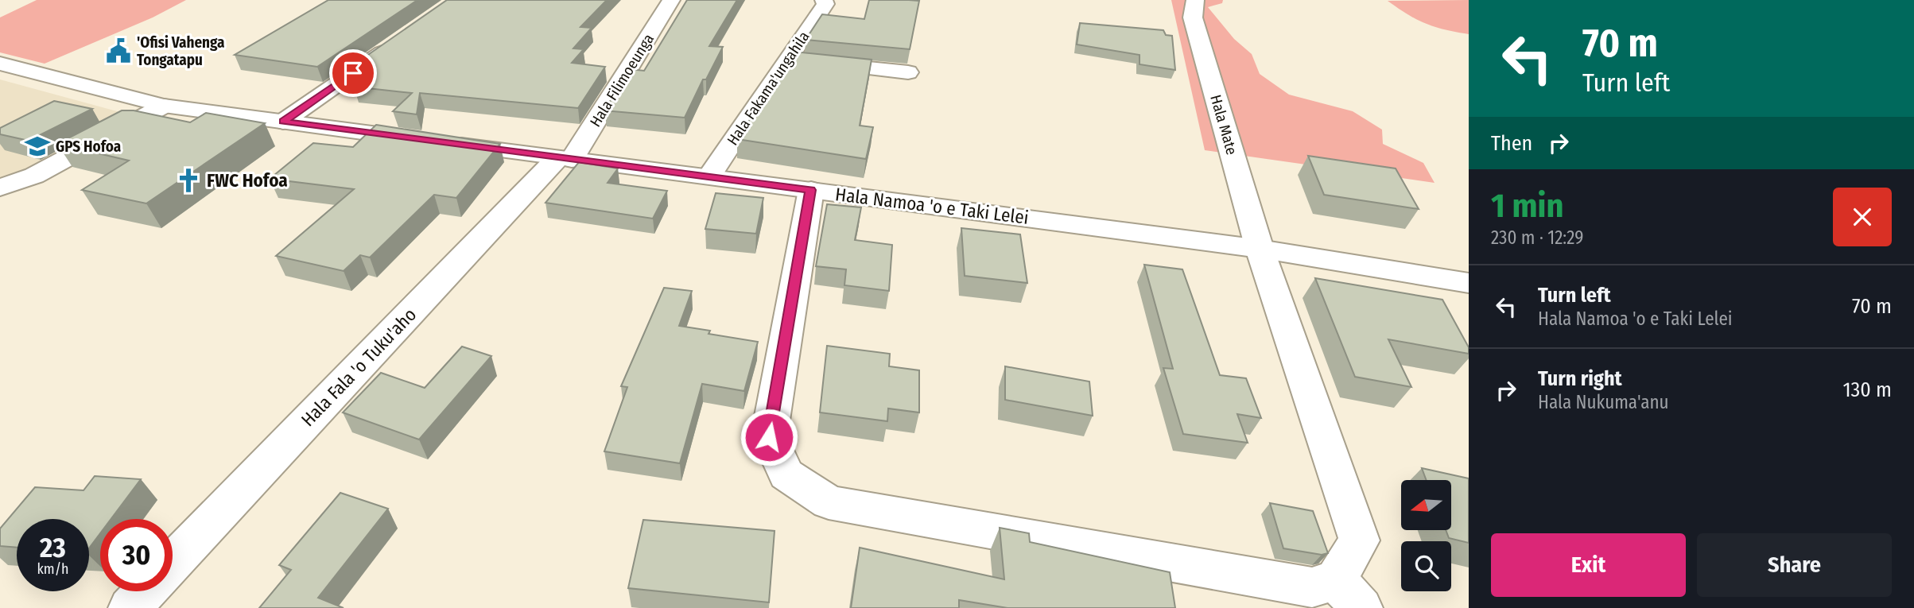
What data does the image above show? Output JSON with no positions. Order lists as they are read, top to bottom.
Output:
{
  "streets": {
    "street": [
      "Hala Filimoeunga",
      "Hala Fakama'ungahila",
      "Hala Mate",
      "Hala Namoa 'o e Taki Lelei",
      "Hala Fala 'o Tuku'aho"
    ]
  },
  "crossings": [
    ["Hala Filimoeunga", "Hala Namoa 'o e Taki Lelei"],
    ["Hala Filimoeunga", "Hala Fala 'o Tuku'aho"],
    ["Hala Fakama'ungahila", "Hala Namoa 'o e Taki Lelei"],
    ["Hala Mate", "Hala Namoa 'o e Taki Lelei"],
    ["Hala Namoa 'o e Taki Lelei", "Hala Fala 'o Tuku'aho"]
  ],
  "places": {
    "public building": ["'Ofisi Vahenga Tongatapu"],
    "school or university": ["GPS Hofoa"],
    "church": ["FWC Hofoa"]
  },
  "north": "left",
  "page": {
    "turn": ["70 m", "Turn left"],
    "then": "Then",
    "heading": ["1 min", "230 m · 12:29"],
    "list": [
      {
        "name": "Turn left",
        "note": "Hala Namoa 'o e Taki Lelei",
        "value": "70 m"
      },
      {
        "name": "Turn right",
        "note": "Hala Nukuma'anu",
        "value": "130 m"
      }
    ],
    "speed": "23 km/h",
    "limit": "30",
    "buttons": ["Exit", "Share"]
  }
}
